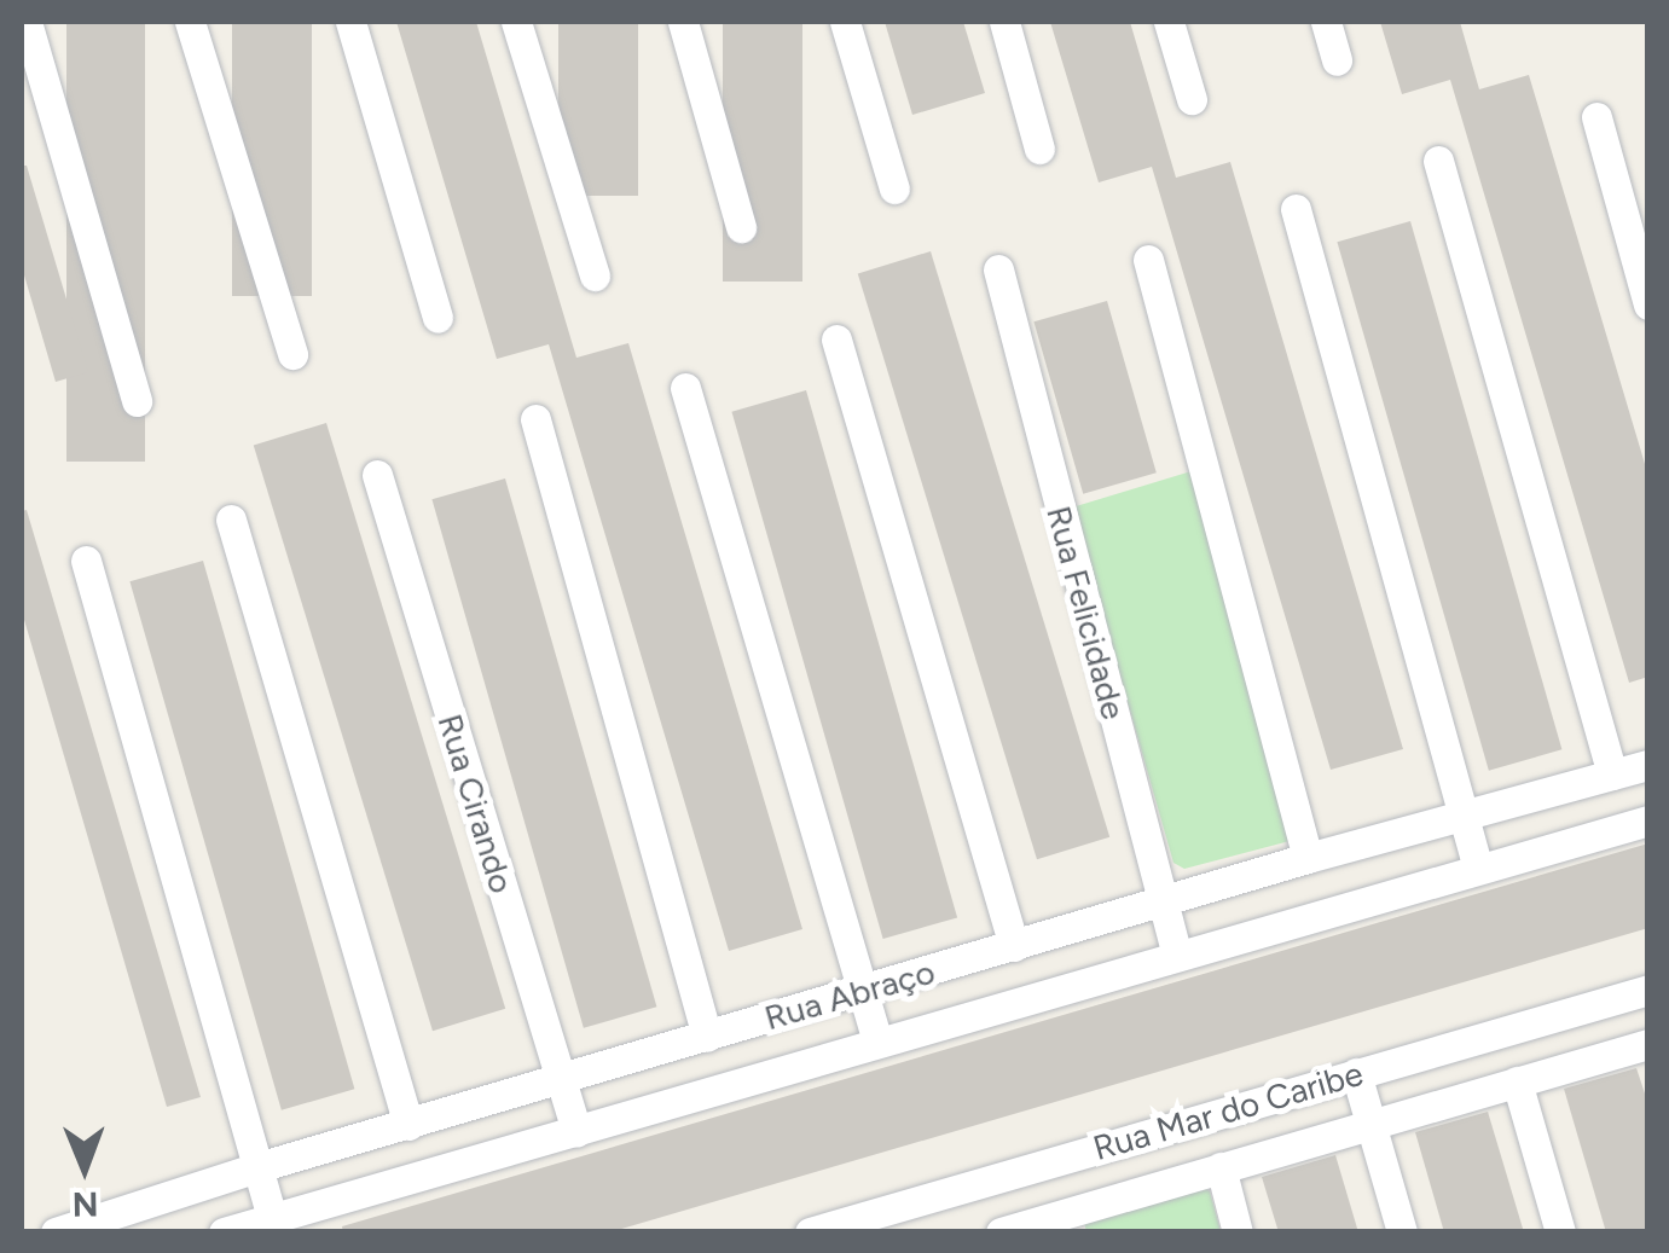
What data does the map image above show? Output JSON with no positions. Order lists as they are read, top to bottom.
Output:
{
  "streets": {
    "street": [
      "Rua Felicidade",
      "Rua Cirando",
      "Rua Abraço",
      "Rua Mar do Caribe"
    ]
  },
  "crossings": [
    ["Rua Felicidade", "Rua Abraço"],
    ["Rua Cirando", "Rua Abraço"]
  ],
  "north": "bottom"
}
